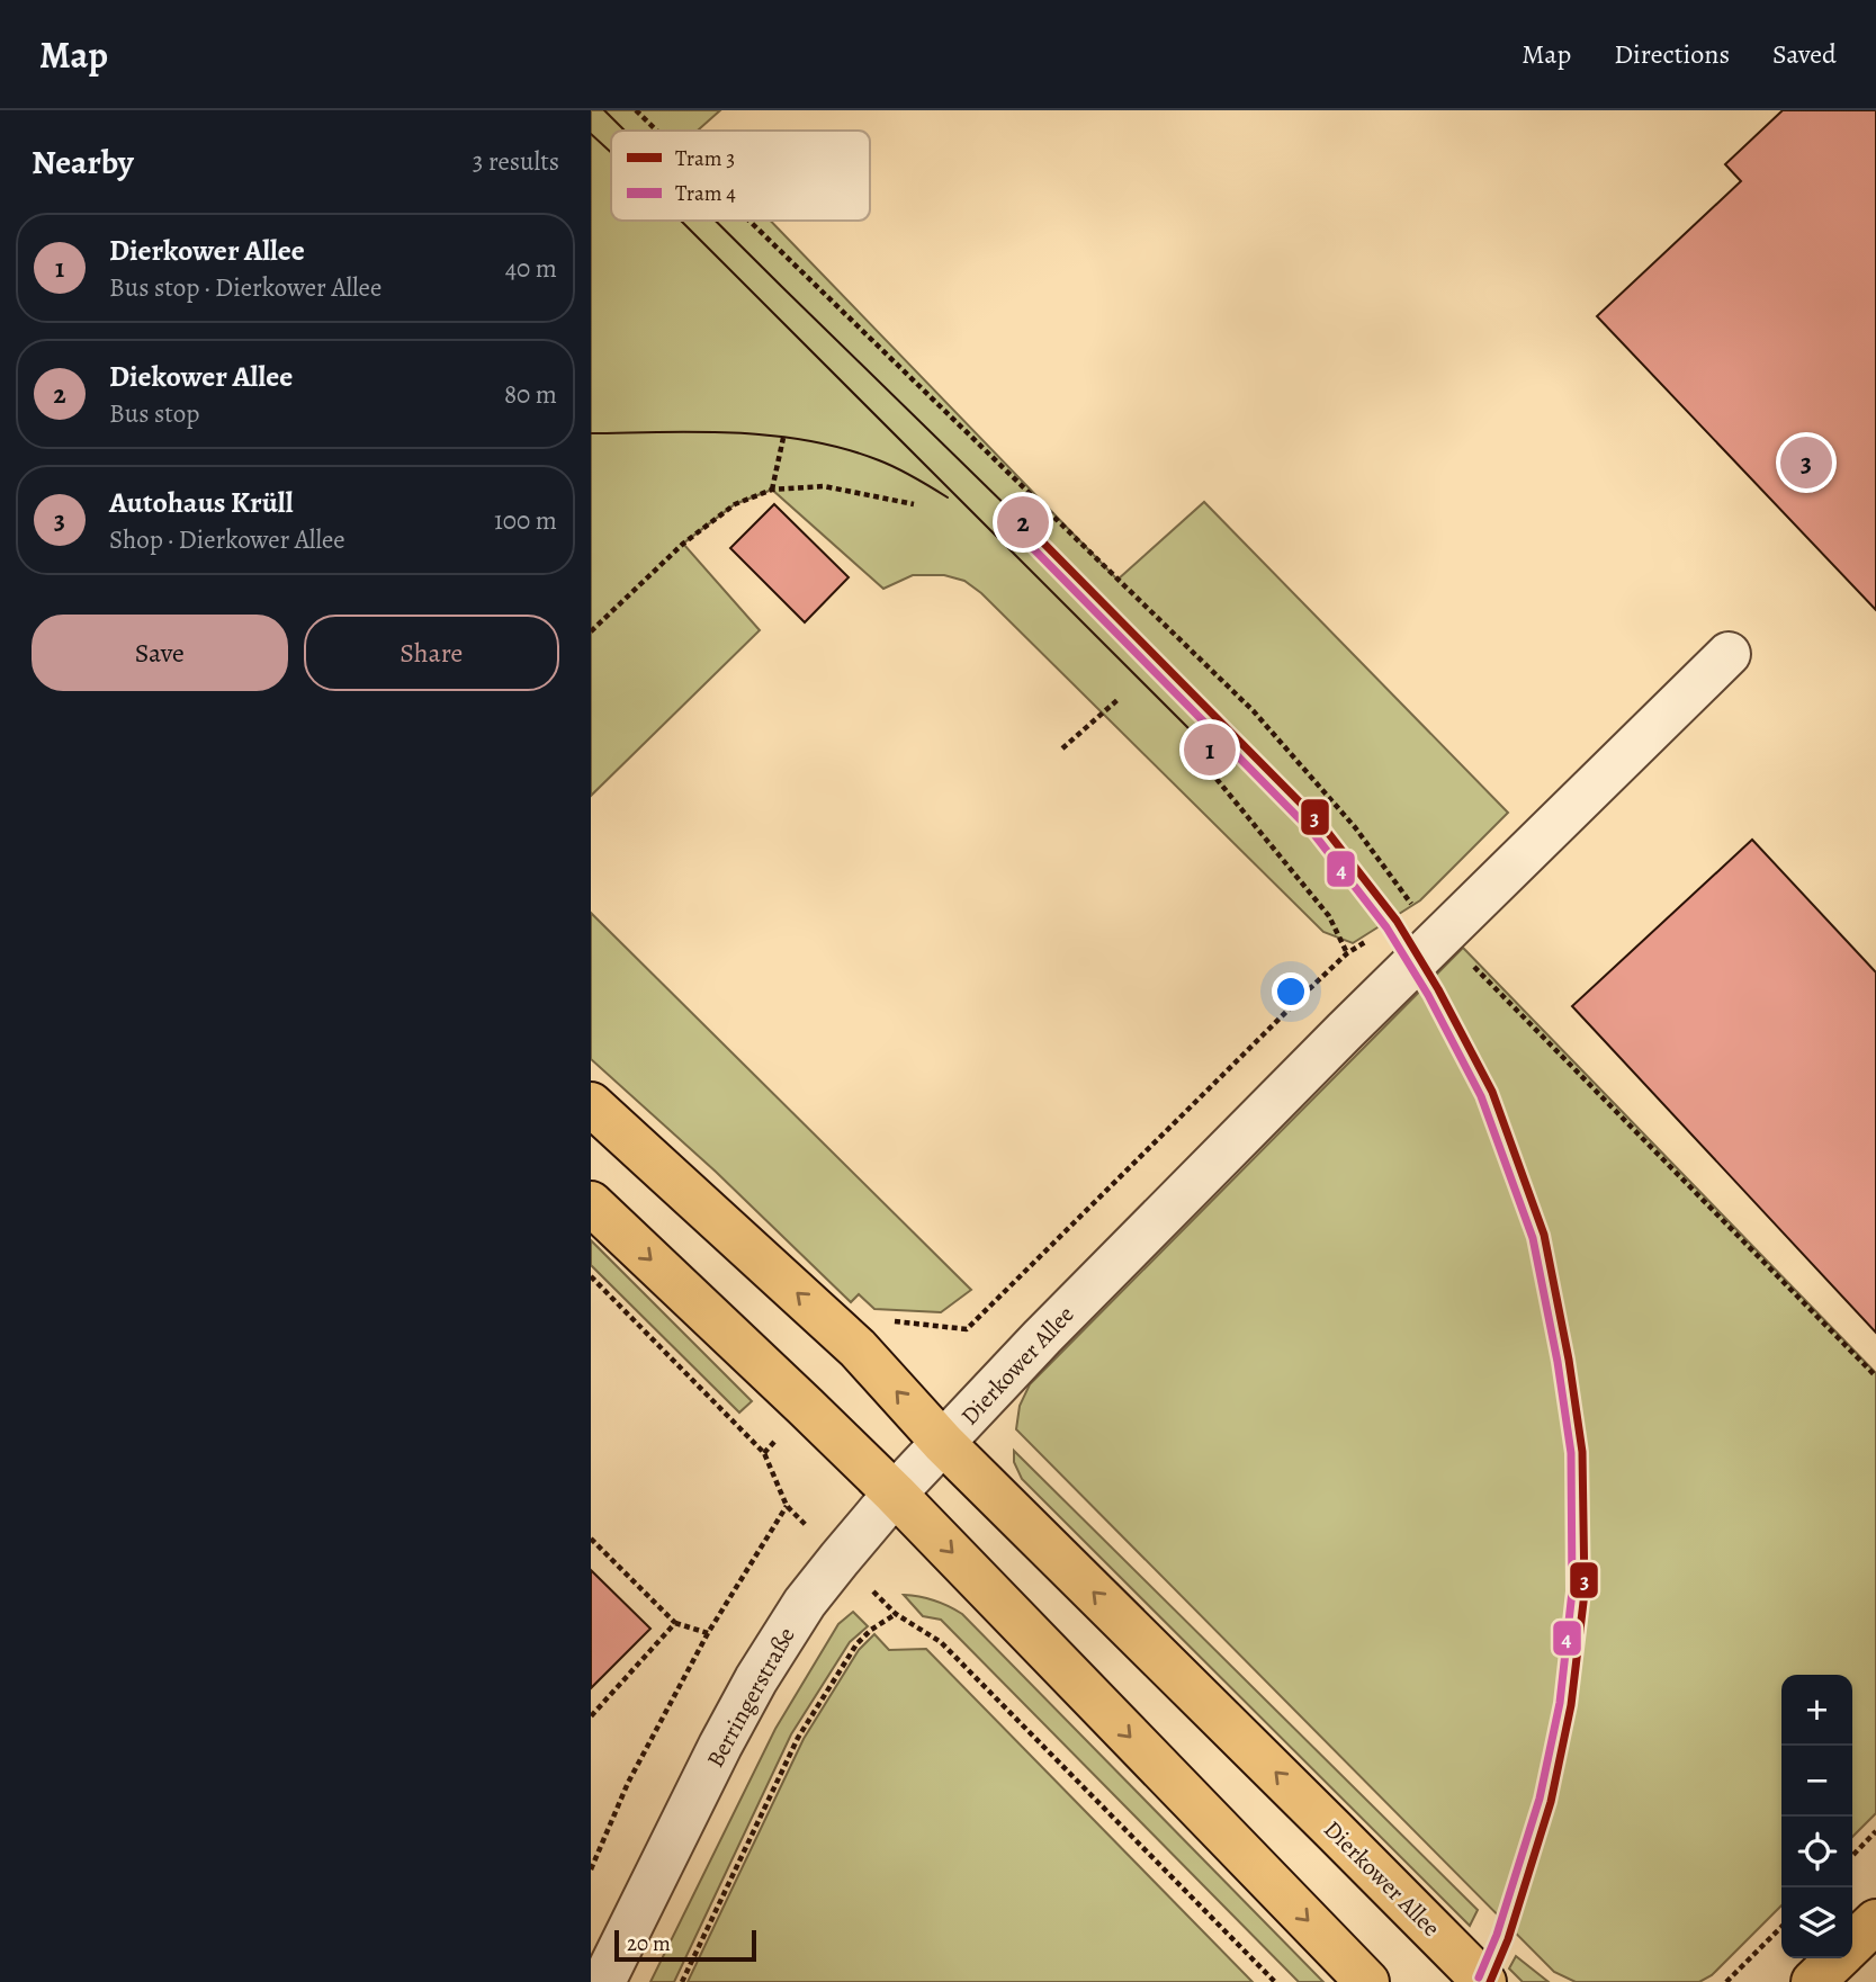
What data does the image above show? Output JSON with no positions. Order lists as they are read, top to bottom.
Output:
{
  "streets": {
    "main road": ["Dierkower Allee"],
    "street": ["Berringerstraße"]
  },
  "crossings": [
    ["Dierkower Allee", "Berringerstraße"]
  ],
  "one_way": ["Dierkower Allee"],
  "lines": ["tram line 3", "tram line 4"],
  "legend": ["Tram 3", "Tram 4"],
  "scale_bar": "20 m",
  "page": {
    "header": "Map",
    "nav": ["Map", "Directions", "Saved"],
    "heading": ["Nearby", "3 results"],
    "list": [
      {
        "mark": "1",
        "name": "Dierkower Allee",
        "note": "Bus stop · Dierkower Allee",
        "value": "40 m"
      },
      {
        "mark": "2",
        "name": "Diekower Allee",
        "note": "Bus stop",
        "value": "80 m"
      },
      {
        "mark": "3",
        "name": "Autohaus Krüll",
        "note": "Shop · Dierkower Allee",
        "value": "100 m"
      }
    ],
    "pins": ["3", "2", "1"],
    "buttons": ["Save", "Share"],
    "map_buttons": ["+", "−"],
    "scale": "20 m"
  }
}
